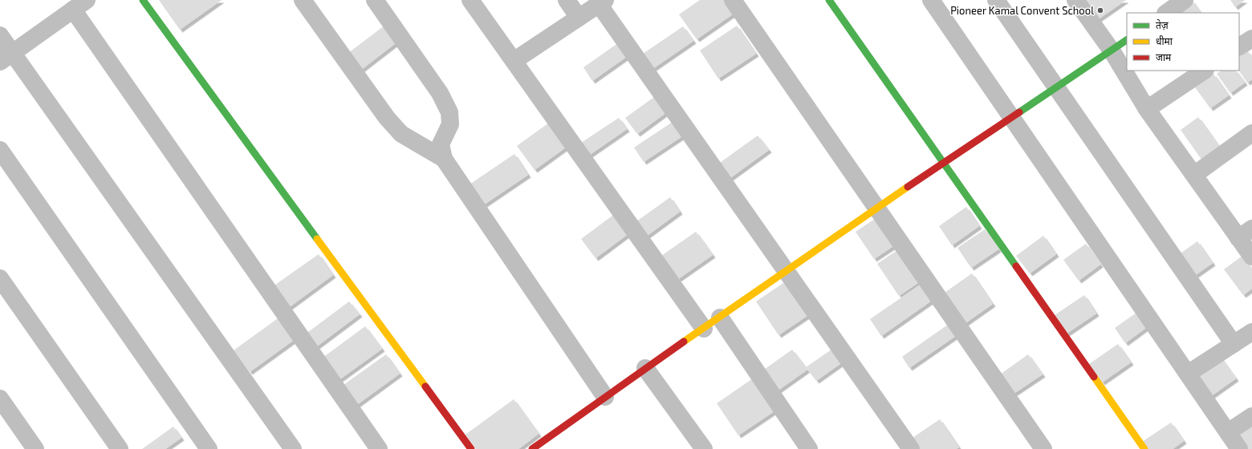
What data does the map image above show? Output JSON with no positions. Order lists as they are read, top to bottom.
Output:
{
  "places": ["Pioneer Kamal Convent School"],
  "legend": ["तेज़", "धीमा", "जाम"]
}
